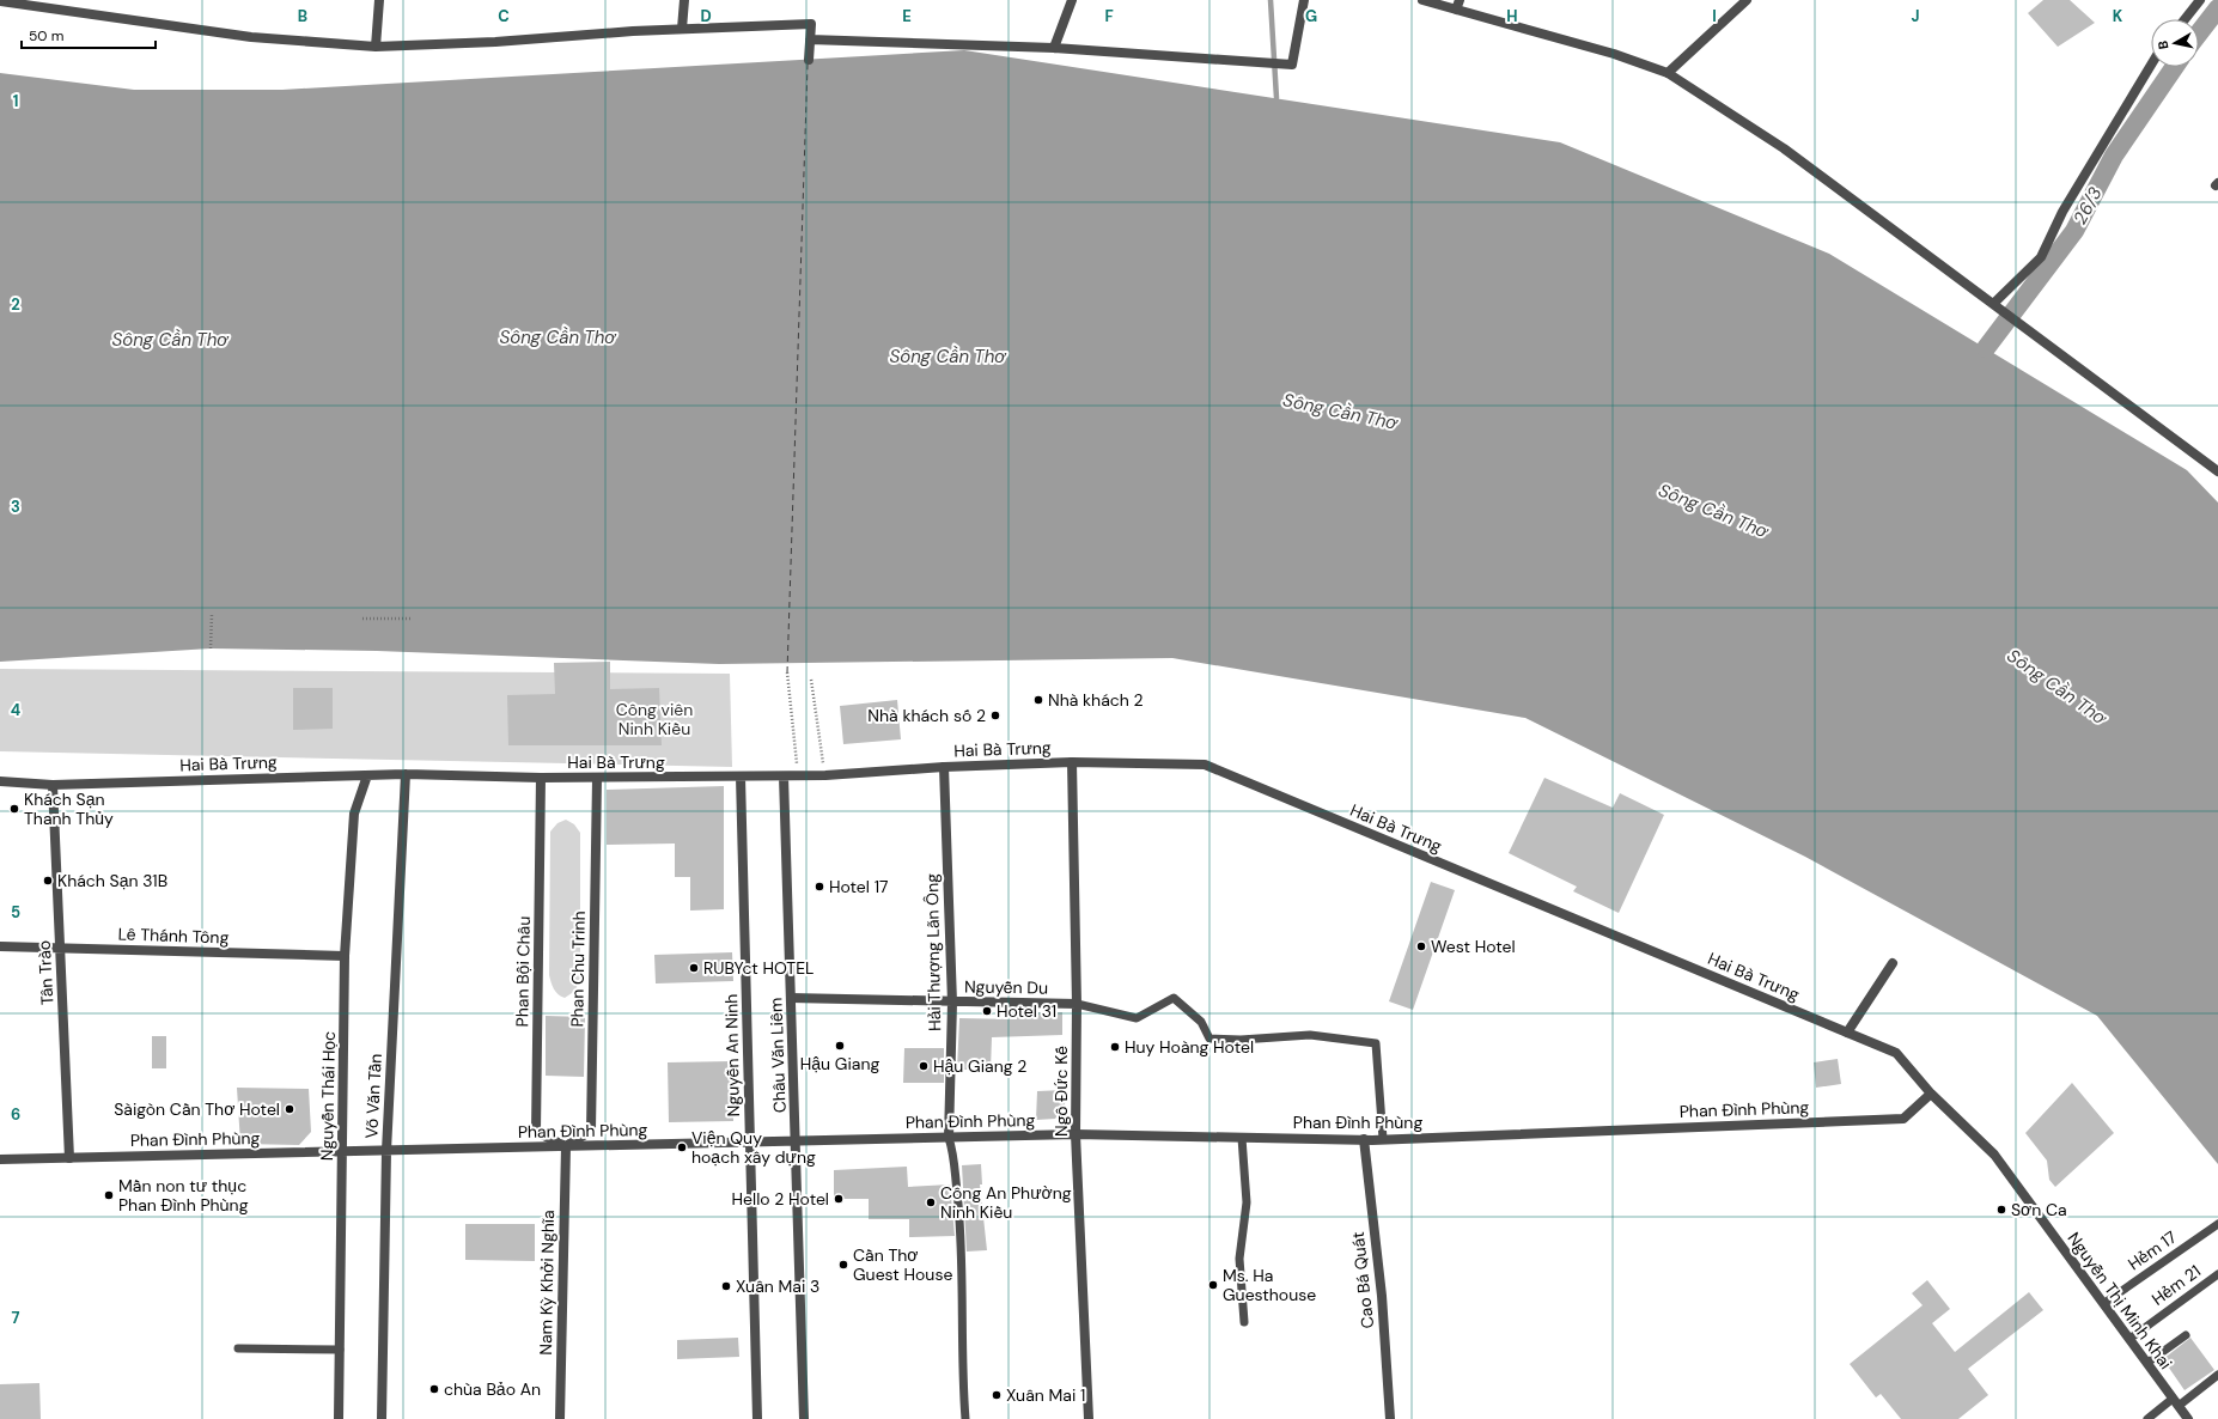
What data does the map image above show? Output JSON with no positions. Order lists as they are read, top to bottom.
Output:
{
  "streets": {
    "street": [
      "Hai Bà Trưng",
      "Lê Thánh Tông",
      "Hải Thượng Lãn Ông",
      "Phan Chu Trinh",
      "Phan Bội Châu",
      "Tân Trào",
      "Nguyễn Du",
      "Nguyễn An Ninh",
      "Châu Văn Liêm",
      "Ngô Đức Kế",
      "Nguyễn Thái Học",
      "Võ Văn Tần",
      "Phan Đình Phùng",
      "Cao Bá Quát",
      "Nam Kỳ Khởi Nghĩa",
      "Nguyễn Thị Minh Khai"
    ],
    "lane": ["Hẻm 17", "Hẻm 21"]
  },
  "crossings": [
    ["Hai Bà Trưng", "Hải Thượng Lãn Ông"],
    ["Hai Bà Trưng", "Phan Chu Trinh"],
    ["Hai Bà Trưng", "Phan Bội Châu"],
    ["Hai Bà Trưng", "Tân Trào"],
    ["Hai Bà Trưng", "Nguyễn An Ninh"],
    ["Hai Bà Trưng", "Châu Văn Liêm"],
    ["Hai Bà Trưng", "Ngô Đức Kế"],
    ["Hai Bà Trưng", "Nguyễn Thái Học"],
    ["Hai Bà Trưng", "Võ Văn Tần"],
    ["Hai Bà Trưng", "Phan Đình Phùng"],
    ["Hai Bà Trưng", "Nguyễn Thị Minh Khai"],
    ["Lê Thánh Tông", "Tân Trào"],
    ["Lê Thánh Tông", "Nguyễn Thái Học"],
    ["Hải Thượng Lãn Ông", "Nguyễn Du"],
    ["Hải Thượng Lãn Ông", "Phan Đình Phùng"],
    ["Phan Chu Trinh", "Phan Bội Châu"],
    ["Phan Chu Trinh", "Phan Đình Phùng"],
    ["Phan Chu Trinh", "Nam Kỳ Khởi Nghĩa"],
    ["Phan Bội Châu", "Phan Đình Phùng"],
    ["Phan Bội Châu", "Nam Kỳ Khởi Nghĩa"],
    ["Tân Trào", "Phan Đình Phùng"],
    ["Nguyễn Du", "Châu Văn Liêm"],
    ["Nguyễn Du", "Ngô Đức Kế"],
    ["Nguyễn An Ninh", "Phan Đình Phùng"],
    ["Châu Văn Liêm", "Phan Đình Phùng"],
    ["Ngô Đức Kế", "Phan Đình Phùng"],
    ["Nguyễn Thái Học", "Phan Đình Phùng"],
    ["Võ Văn Tần", "Phan Đình Phùng"],
    ["Phan Đình Phùng", "Cao Bá Quát"],
    ["Phan Đình Phùng", "Nam Kỳ Khởi Nghĩa"],
    ["Phan Đình Phùng", "Nguyễn Thị Minh Khai"],
    ["Hẻm 17", "Nguyễn Thị Minh Khai"],
    ["Hẻm 21", "Nguyễn Thị Minh Khai"]
  ],
  "water": ["26/3", "Sông Cần Thơ"],
  "parks": ["Công viên Ninh Kiều"],
  "places": [
    "Nhà khách 2",
    "Nhà khách số 2",
    "Khách Sạn Thanh Thủy",
    "Khách Sạn 31B",
    "Hotel 17",
    "West Hotel",
    "RUBYct HOTEL",
    "Hotel 31",
    "Hậu Giang",
    "Huy Hoàng Hotel",
    "Hậu Giang 2",
    "Sàigòn Cần Thơ Hotel",
    "Viện Quy hoạch xây dựng",
    "Mần non tư thục Phan Đình Phùng",
    "Hello 2 Hotel",
    "Công An Phường Ninh Kiều",
    "Sơn Ca",
    "Cần Thơ Guest House",
    "Ms. Ha Guesthouse",
    "Xuân Mai 3",
    "chùa Bảo An",
    "Xuân Mai 1"
  ],
  "scale_bar": "50 m",
  "north": "left",
  "grid": {
    "columns": [
      "B",
      "C",
      "D",
      "E",
      "F",
      "G",
      "H",
      "I",
      "J",
      "K"
    ],
    "rows": [
      "1",
      "2",
      "3",
      "4",
      "5",
      "6",
      "7"
    ]
  }
}
